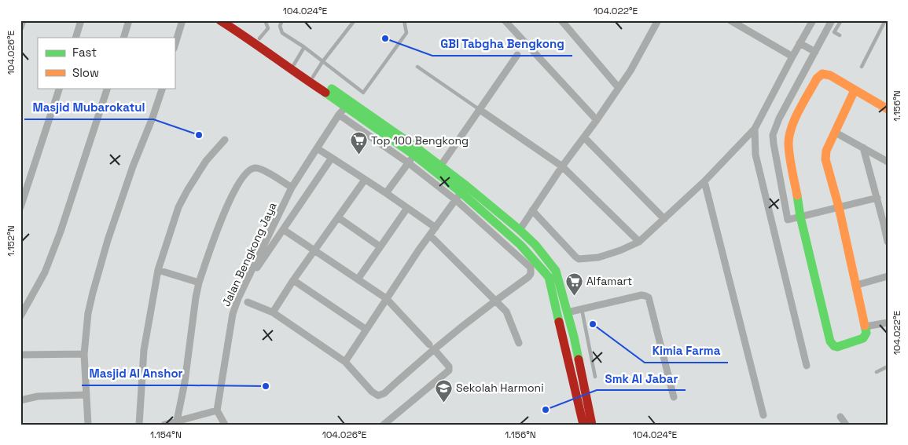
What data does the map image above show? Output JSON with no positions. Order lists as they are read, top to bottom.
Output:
{
  "streets": {
    "street": ["Jalan Bengkong Jaya"]
  },
  "places": {
    "other": [
      "GBI Tabgha Bengkong",
      "Masjid Mubarokatul",
      "Kimia Farma",
      "Masjid Al Anshor",
      "Smk Al Jabar"
    ],
    "supermarket": ["Top 100 Bengkong", "Alfamart"],
    "school or university": ["Sekolah Harmoni"]
  },
  "legend": ["Fast", "Slow"],
  "coordinates": [
    "104.024°E",
    "104.022°E",
    "104.026°E",
    "1.156°N",
    "1.152°N",
    "1.154°N"
  ]
}
